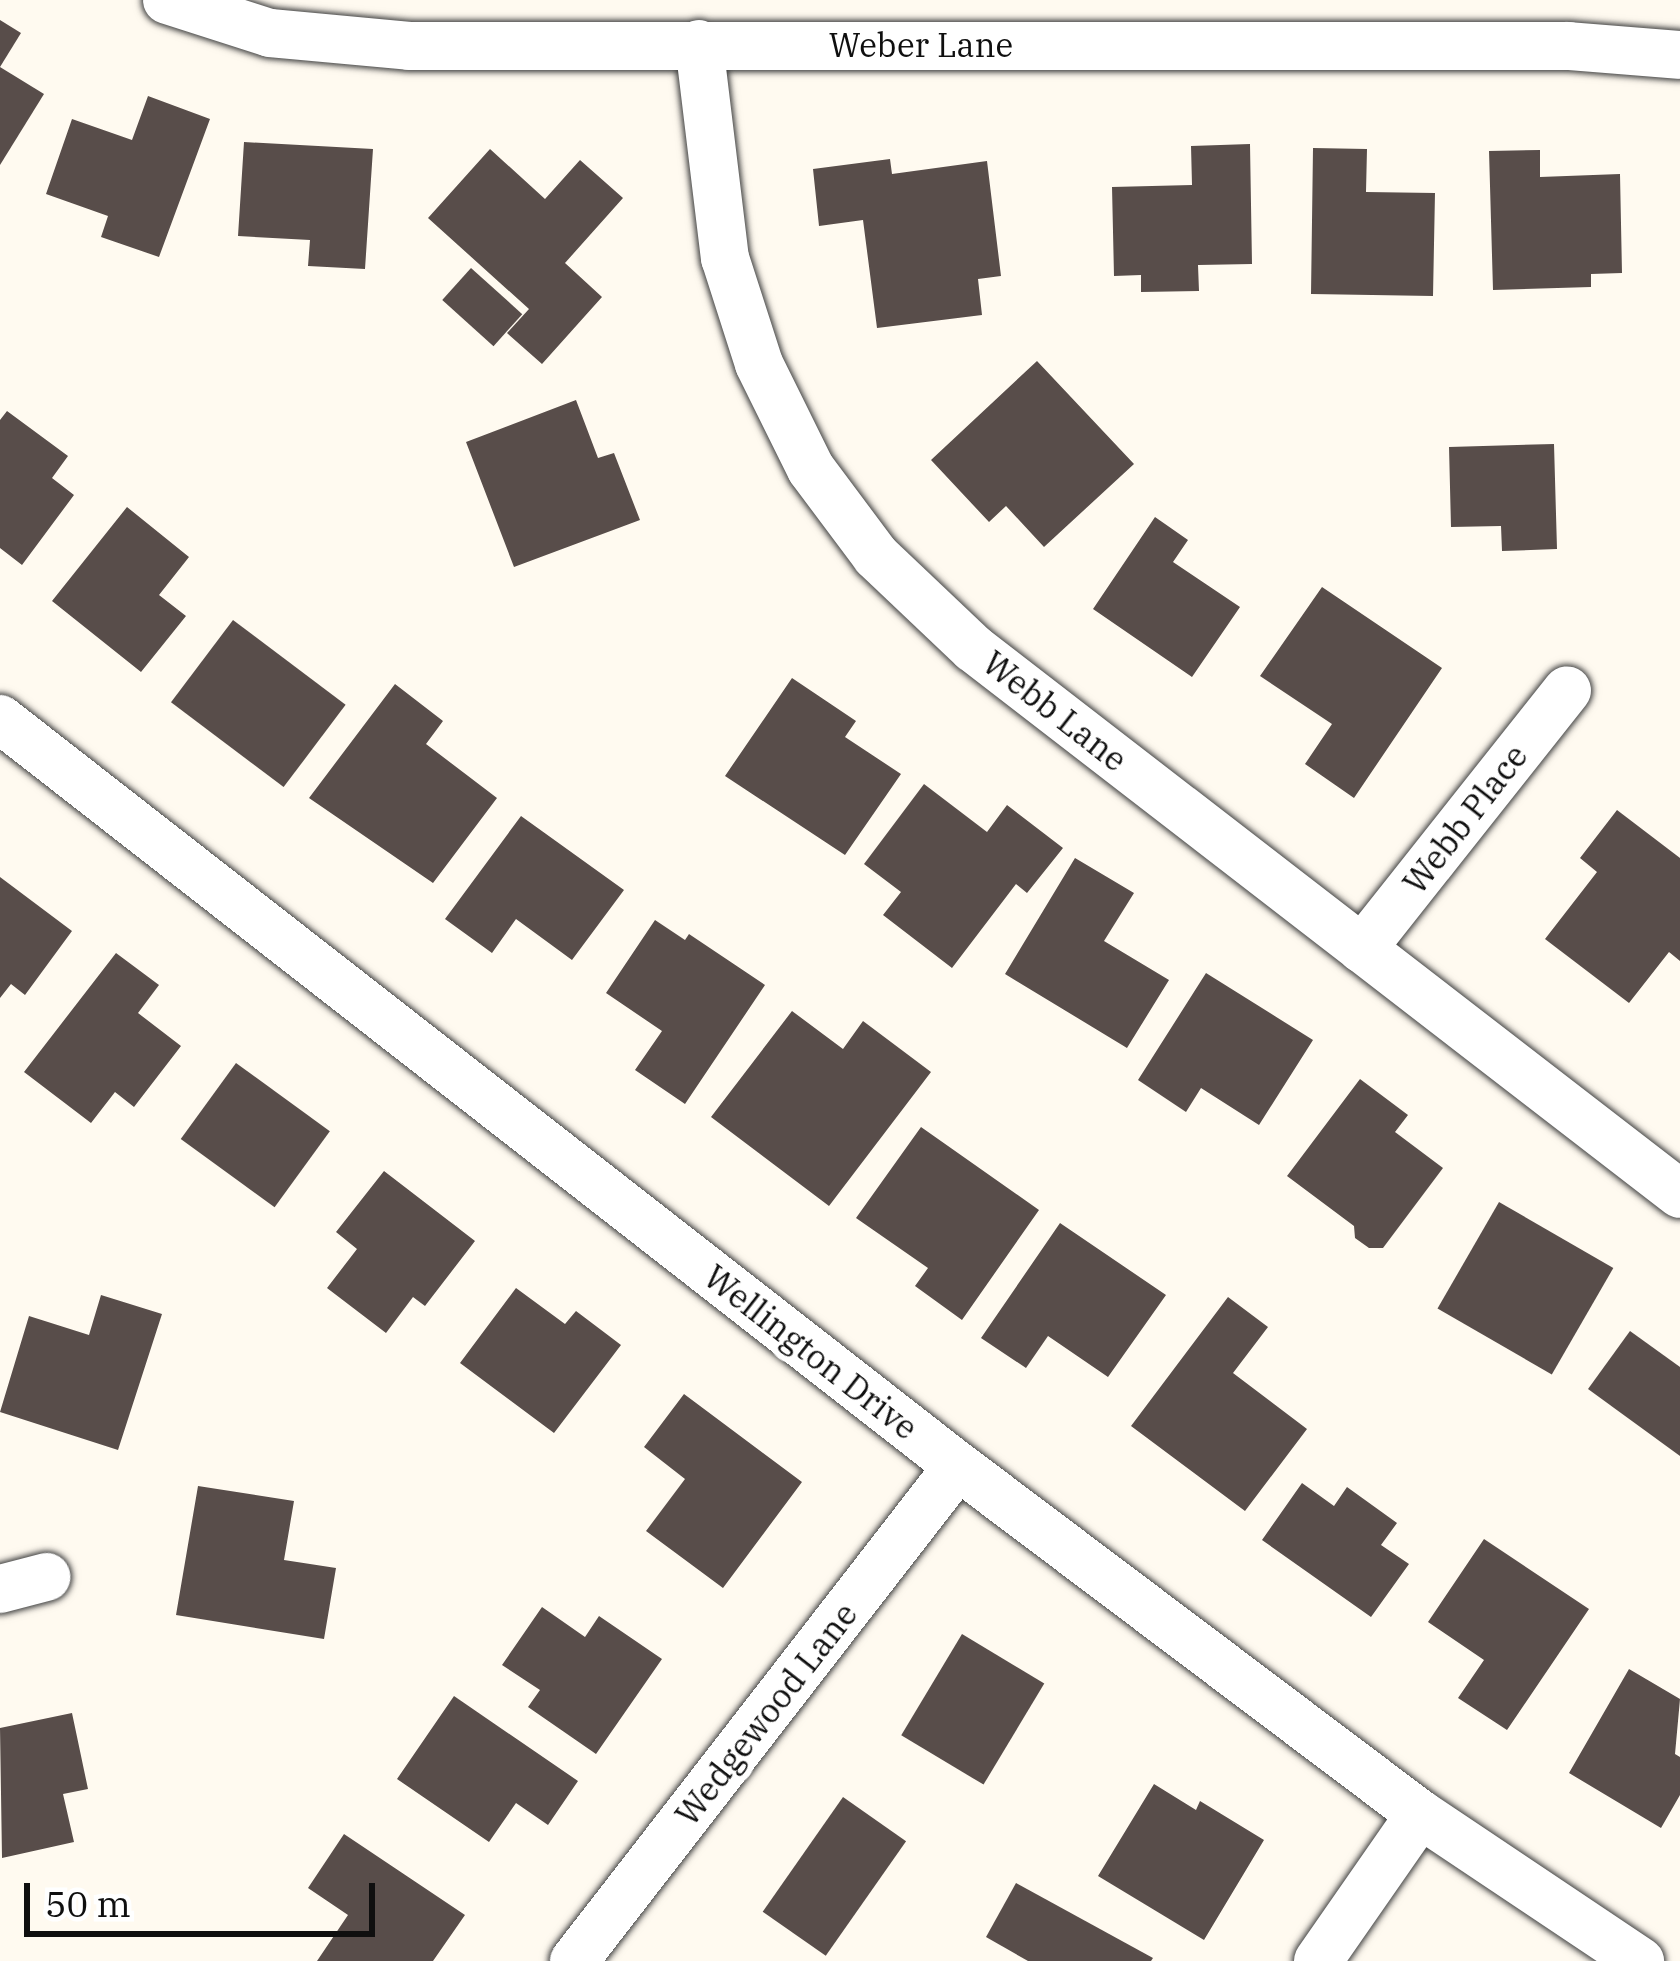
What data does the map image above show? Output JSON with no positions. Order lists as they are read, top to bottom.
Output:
{
  "streets": {
    "street": [
      "Weber Lane",
      "Webb Lane",
      "Webb Place",
      "Wellington Drive",
      "Wedgewood Lane"
    ]
  },
  "crossings": [
    ["Weber Lane", "Webb Lane"],
    ["Webb Lane", "Webb Place"],
    ["Wellington Drive", "Wedgewood Lane"]
  ],
  "scale_bar": "50 m"
}
